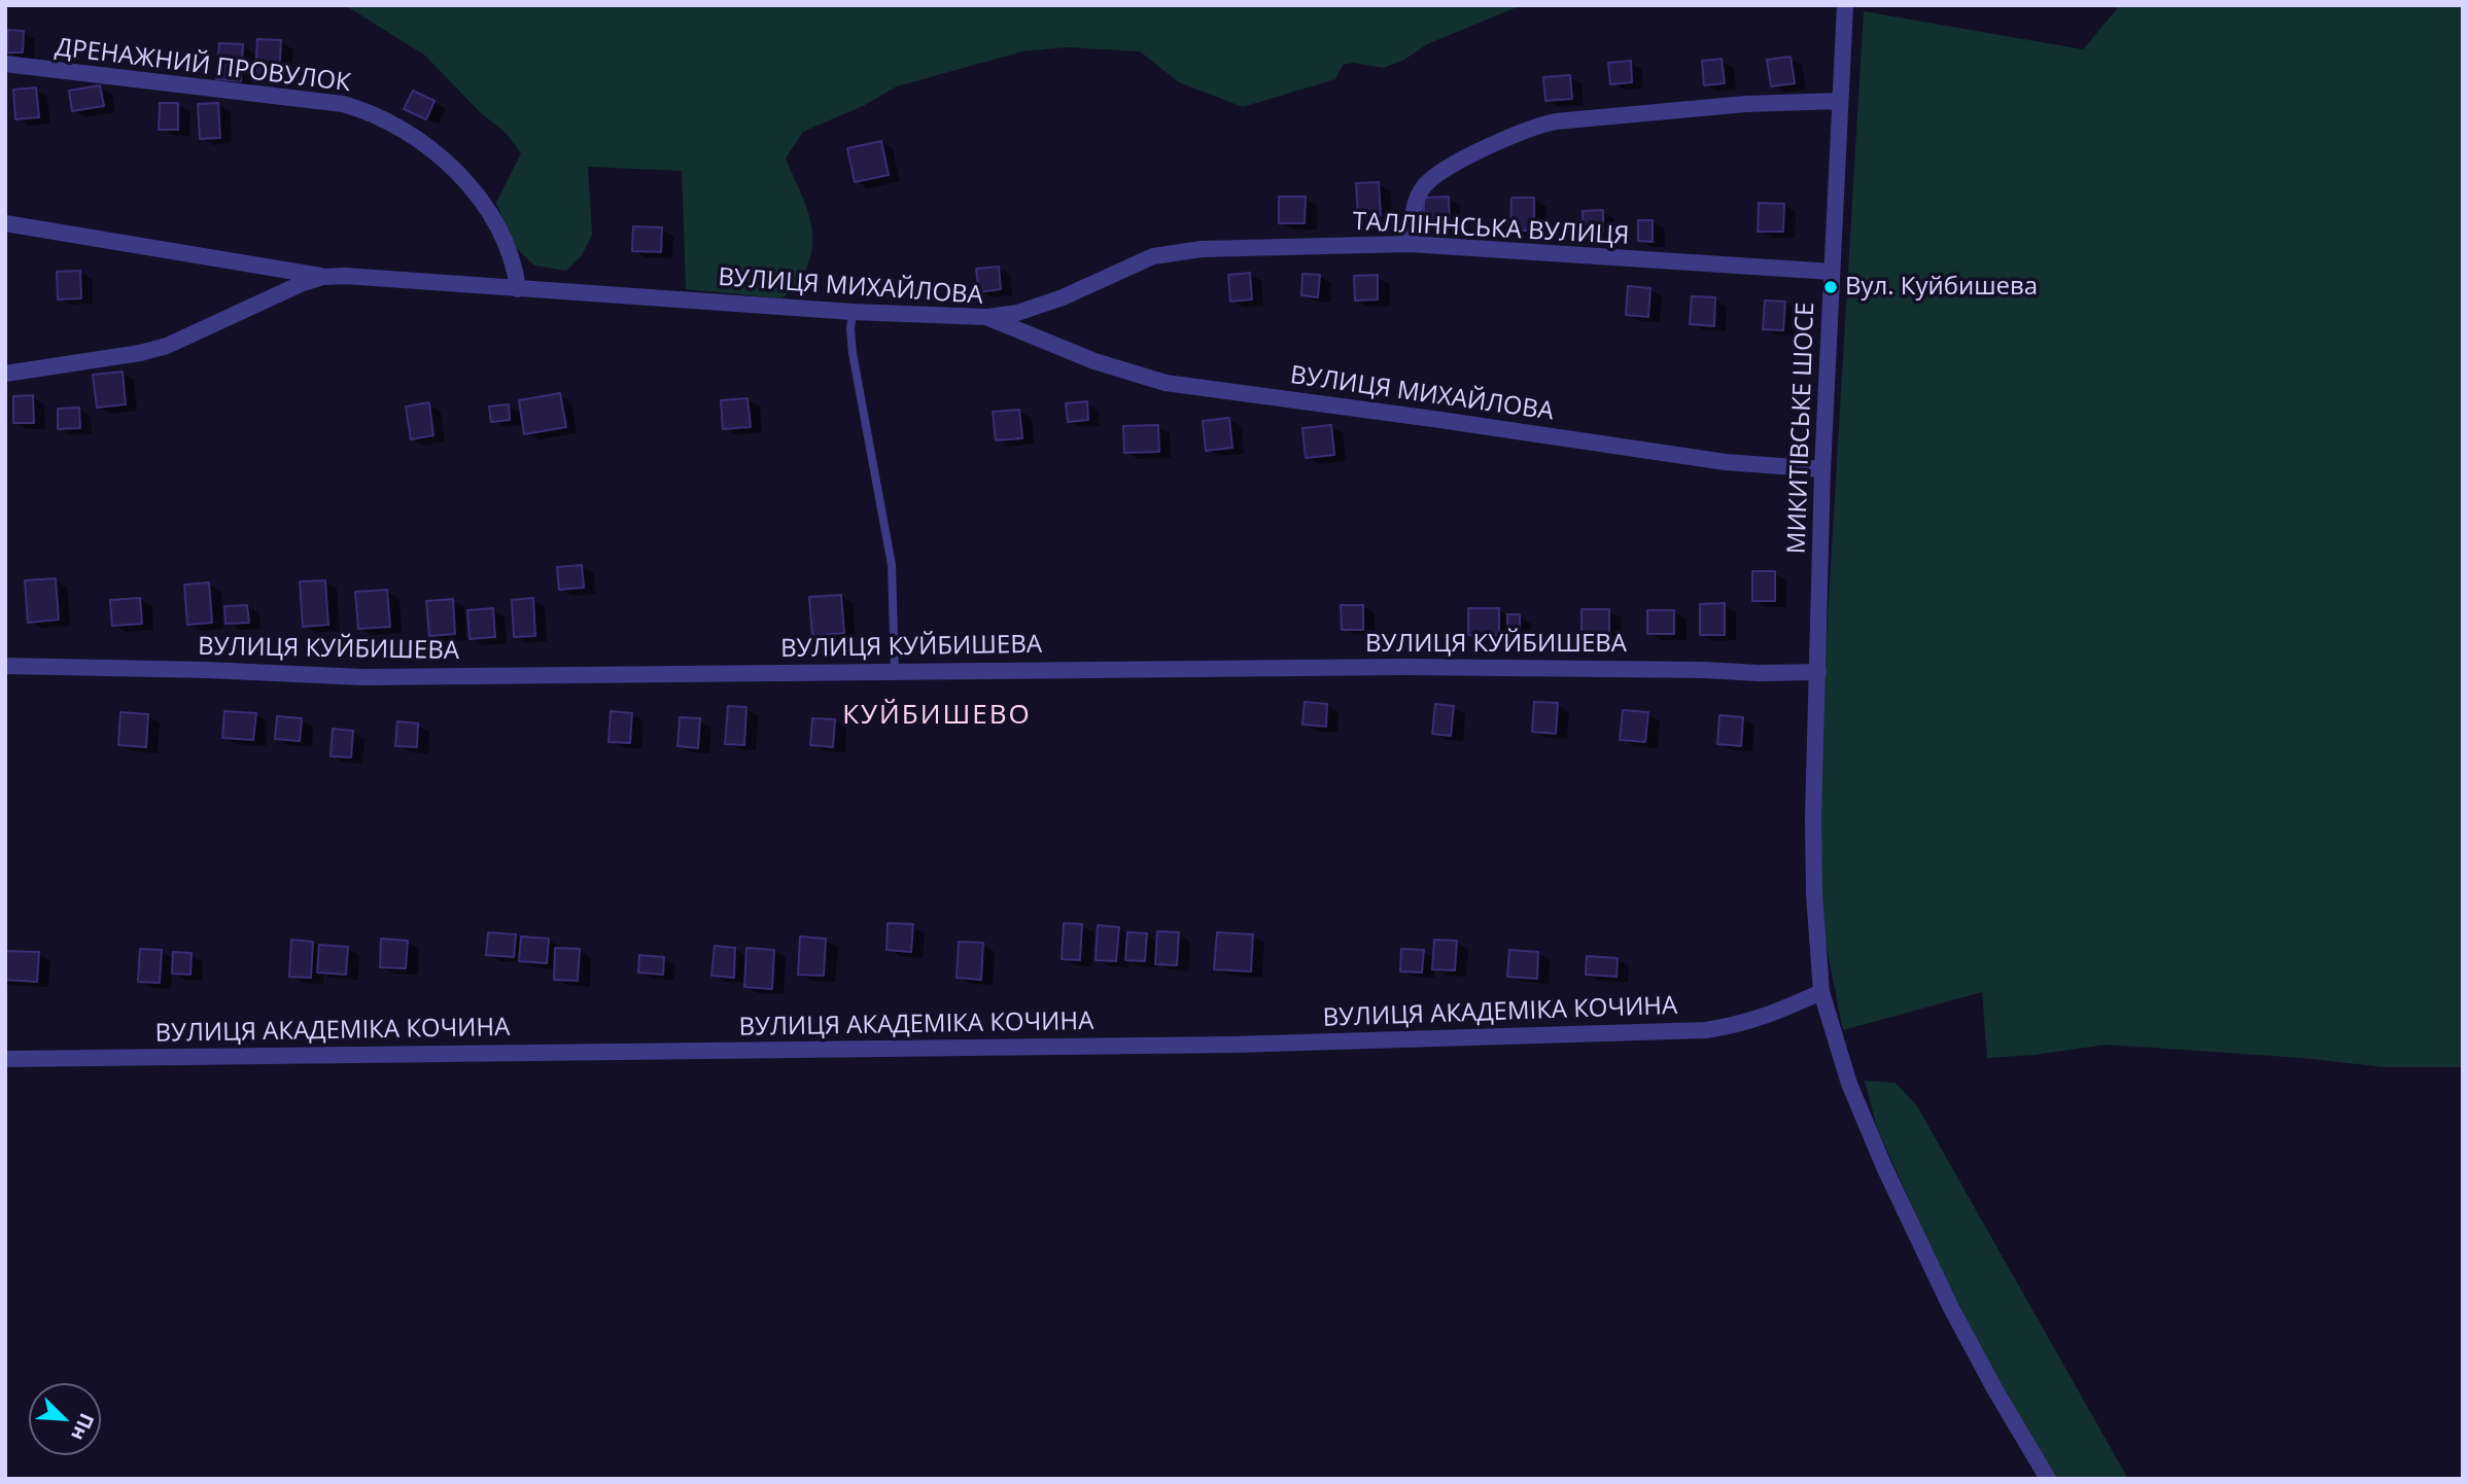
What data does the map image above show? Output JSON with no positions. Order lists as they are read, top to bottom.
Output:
{
  "streets": {
    "street": [
      "ДРЕНАЖНИЙ ПРОВУЛОК",
      "ТАЛЛІННСЬКА ВУЛИЦЯ",
      "ВУЛИЦЯ МИХАЙЛОВА",
      "МИКИТІВСЬКЕ ШОСЕ",
      "ВУЛИЦЯ КУЙБИШЕВА",
      "ВУЛИЦЯ АКАДЕМІКА КОЧИНА"
    ]
  },
  "crossings": [
    ["ДРЕНАЖНИЙ ПРОВУЛОК", "ВУЛИЦЯ МИХАЙЛОВА"],
    ["ТАЛЛІННСЬКА ВУЛИЦЯ", "ВУЛИЦЯ МИХАЙЛОВА"],
    ["ТАЛЛІННСЬКА ВУЛИЦЯ", "МИКИТІВСЬКЕ ШОСЕ"],
    ["ВУЛИЦЯ МИХАЙЛОВА", "МИКИТІВСЬКЕ ШОСЕ"],
    ["МИКИТІВСЬКЕ ШОСЕ", "ВУЛИЦЯ КУЙБИШЕВА"],
    ["МИКИТІВСЬКЕ ШОСЕ", "ВУЛИЦЯ АКАДЕМІКА КОЧИНА"]
  ],
  "districts": ["КУЙБИШЕВО"],
  "places": ["Вул. Куйбишева"],
  "north": "bottom right"
}
